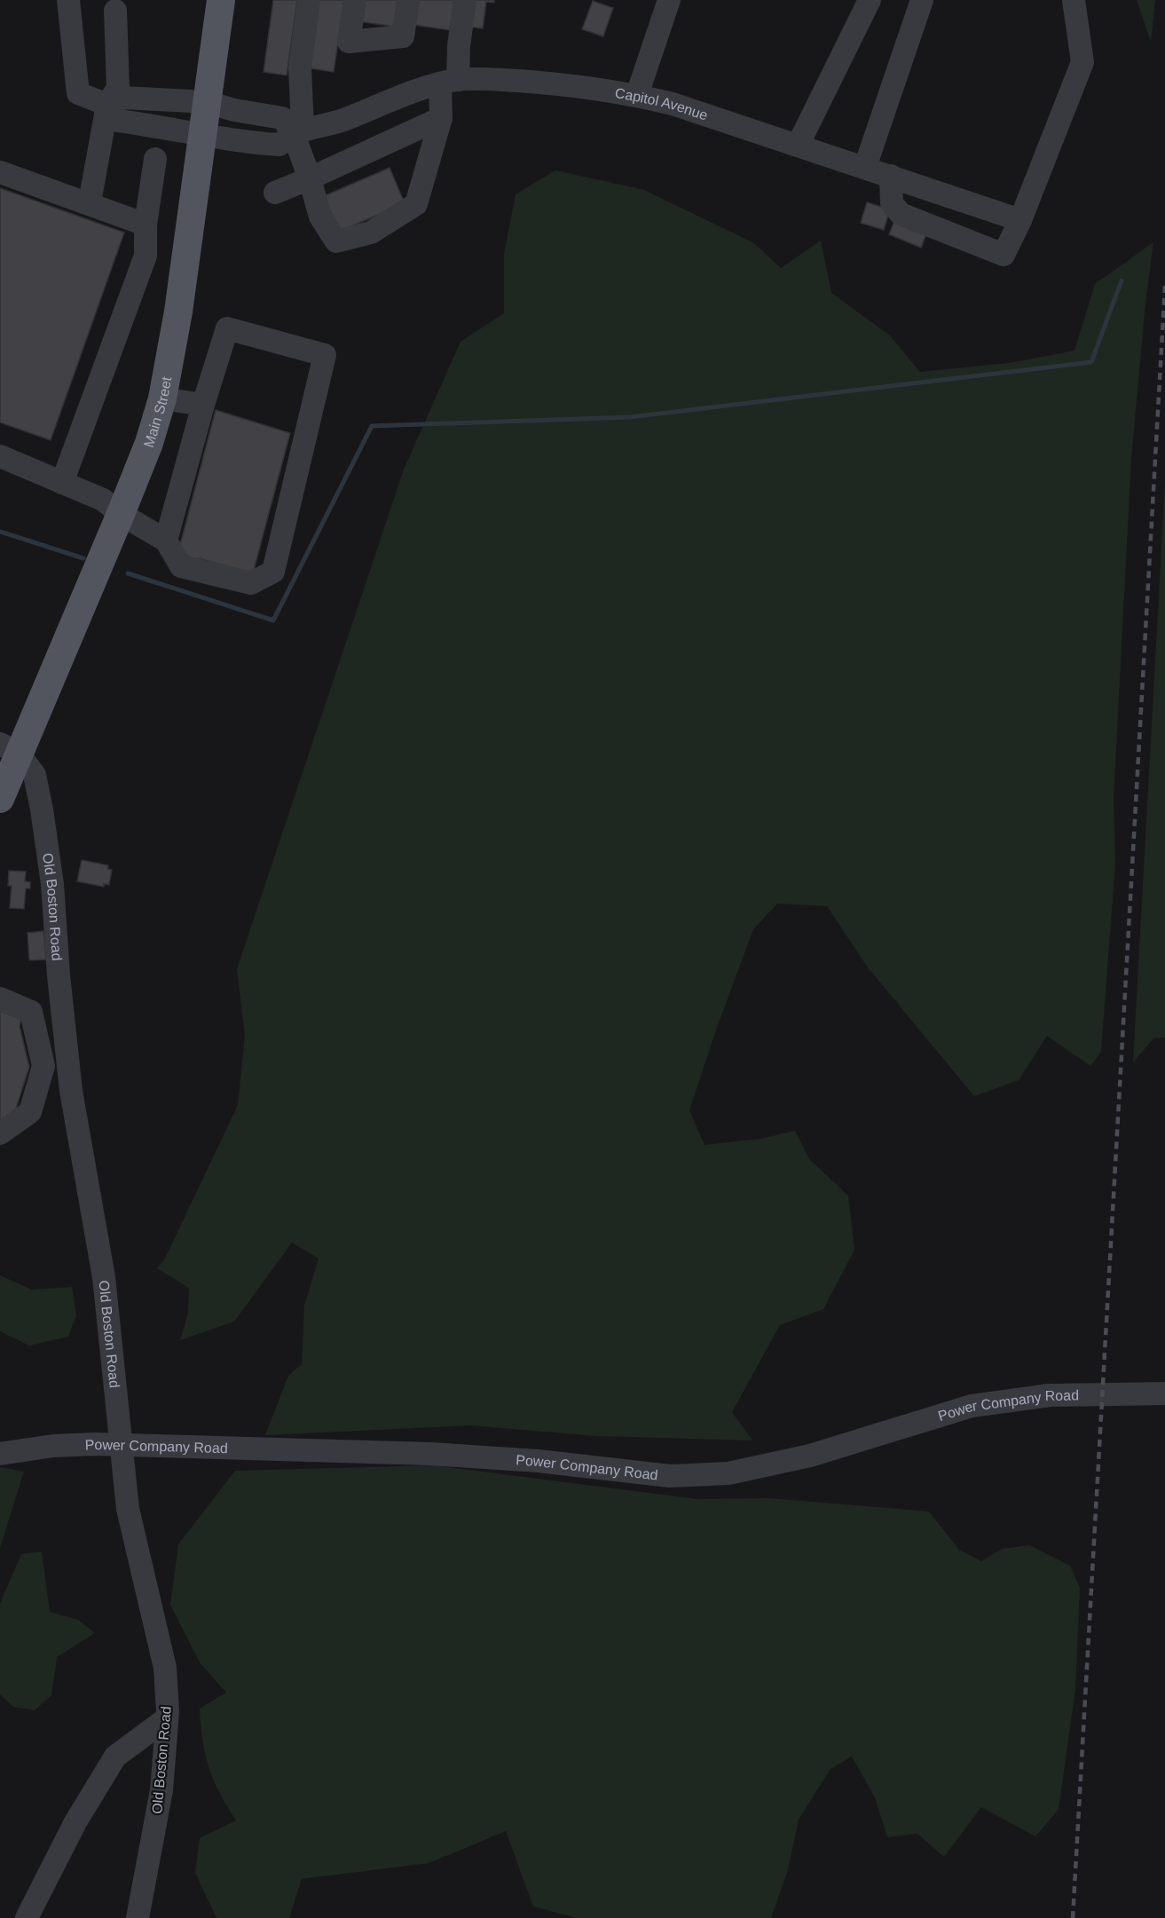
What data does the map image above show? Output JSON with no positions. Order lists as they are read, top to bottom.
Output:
{
  "streets": {
    "main road": ["Main Street"],
    "street": ["Capitol Avenue", "Old Boston Road", "Power Company Road"]
  },
  "crossings": [
    ["Capitol Avenue", "Main Street"],
    ["Main Street", "Old Boston Road"],
    ["Old Boston Road", "Power Company Road"]
  ]
}
